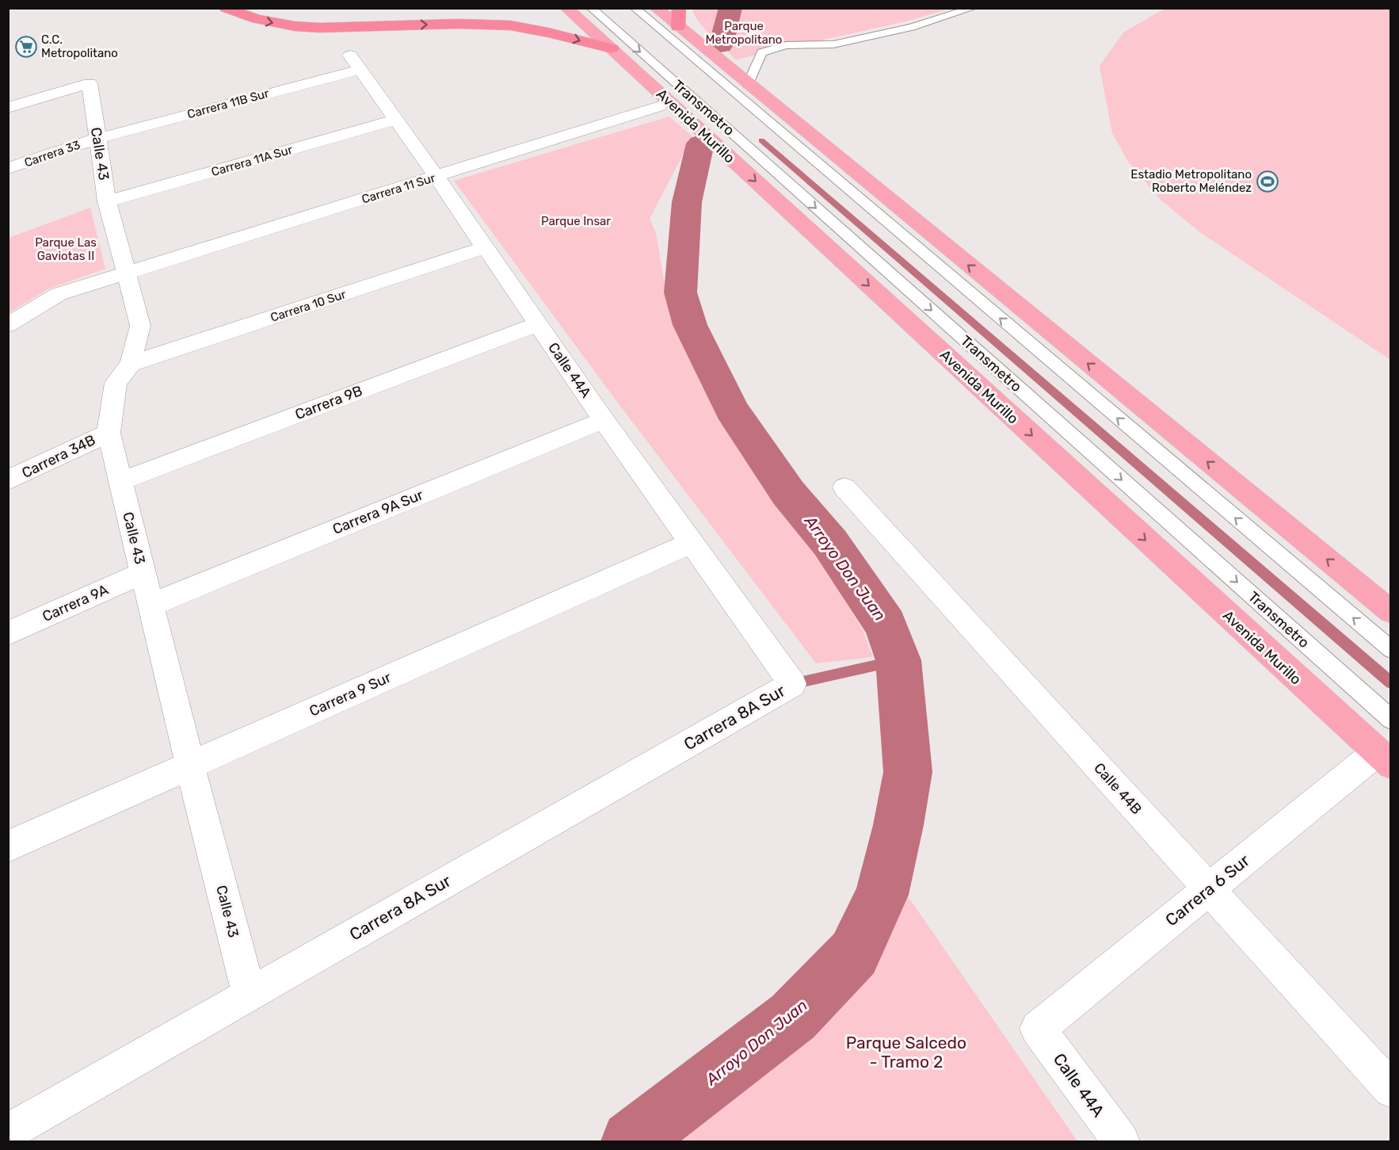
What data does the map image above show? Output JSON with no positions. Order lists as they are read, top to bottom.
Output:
{
  "streets": {
    "main road": ["Avenida Murillo"],
    "street": [
      "Carrera 11B Sur",
      "Carrera 33",
      "Calle 43",
      "Carrera 11A Sur",
      "Carrera 11 Sur",
      "Carrera 10 Sur",
      "Calle 44A",
      "Carrera 9B",
      "Carrera 34B",
      "Carrera 9A Sur",
      "Carrera 9A",
      "Carrera 9 Sur",
      "Carrera 8A Sur",
      "Calle 44B",
      "Carrera 6 Sur"
    ],
    "lane": ["Transmetro"]
  },
  "crossings": [
    ["Carrera 11B Sur", "Carrera 33"],
    ["Carrera 11B Sur", "Calle 43"],
    ["Carrera 11B Sur", "Calle 44A"],
    ["Avenida Murillo", "Carrera 11 Sur"],
    ["Avenida Murillo", "Carrera 6 Sur"],
    ["Carrera 33", "Calle 43"],
    ["Calle 43", "Carrera 11A Sur"],
    ["Calle 43", "Carrera 11 Sur"],
    ["Calle 43", "Carrera 10 Sur"],
    ["Calle 43", "Carrera 9B"],
    ["Calle 43", "Carrera 34B"],
    ["Calle 43", "Carrera 9A Sur"],
    ["Calle 43", "Carrera 9A"],
    ["Calle 43", "Carrera 9 Sur"],
    ["Calle 43", "Carrera 8A Sur"],
    ["Carrera 11A Sur", "Calle 44A"],
    ["Carrera 11 Sur", "Calle 44A"],
    ["Carrera 10 Sur", "Calle 44A"],
    ["Calle 44A", "Carrera 9B"],
    ["Calle 44A", "Carrera 9A Sur"],
    ["Calle 44A", "Carrera 9 Sur"],
    ["Calle 44A", "Carrera 8A Sur"],
    ["Calle 44A", "Carrera 6 Sur"],
    ["Calle 44B", "Carrera 6 Sur"]
  ],
  "water": ["Arroyo Don Juan"],
  "parks": [
    "Parque Metropolitano",
    "Parque Insar",
    "Parque Las Gaviotas II",
    "Parque Salcedo - Tramo 2"
  ],
  "places": {
    "supermarket": ["C.C. Metropolitano"],
    "sports": ["Estadio Metropolitano Roberto Meléndez"]
  }
}
